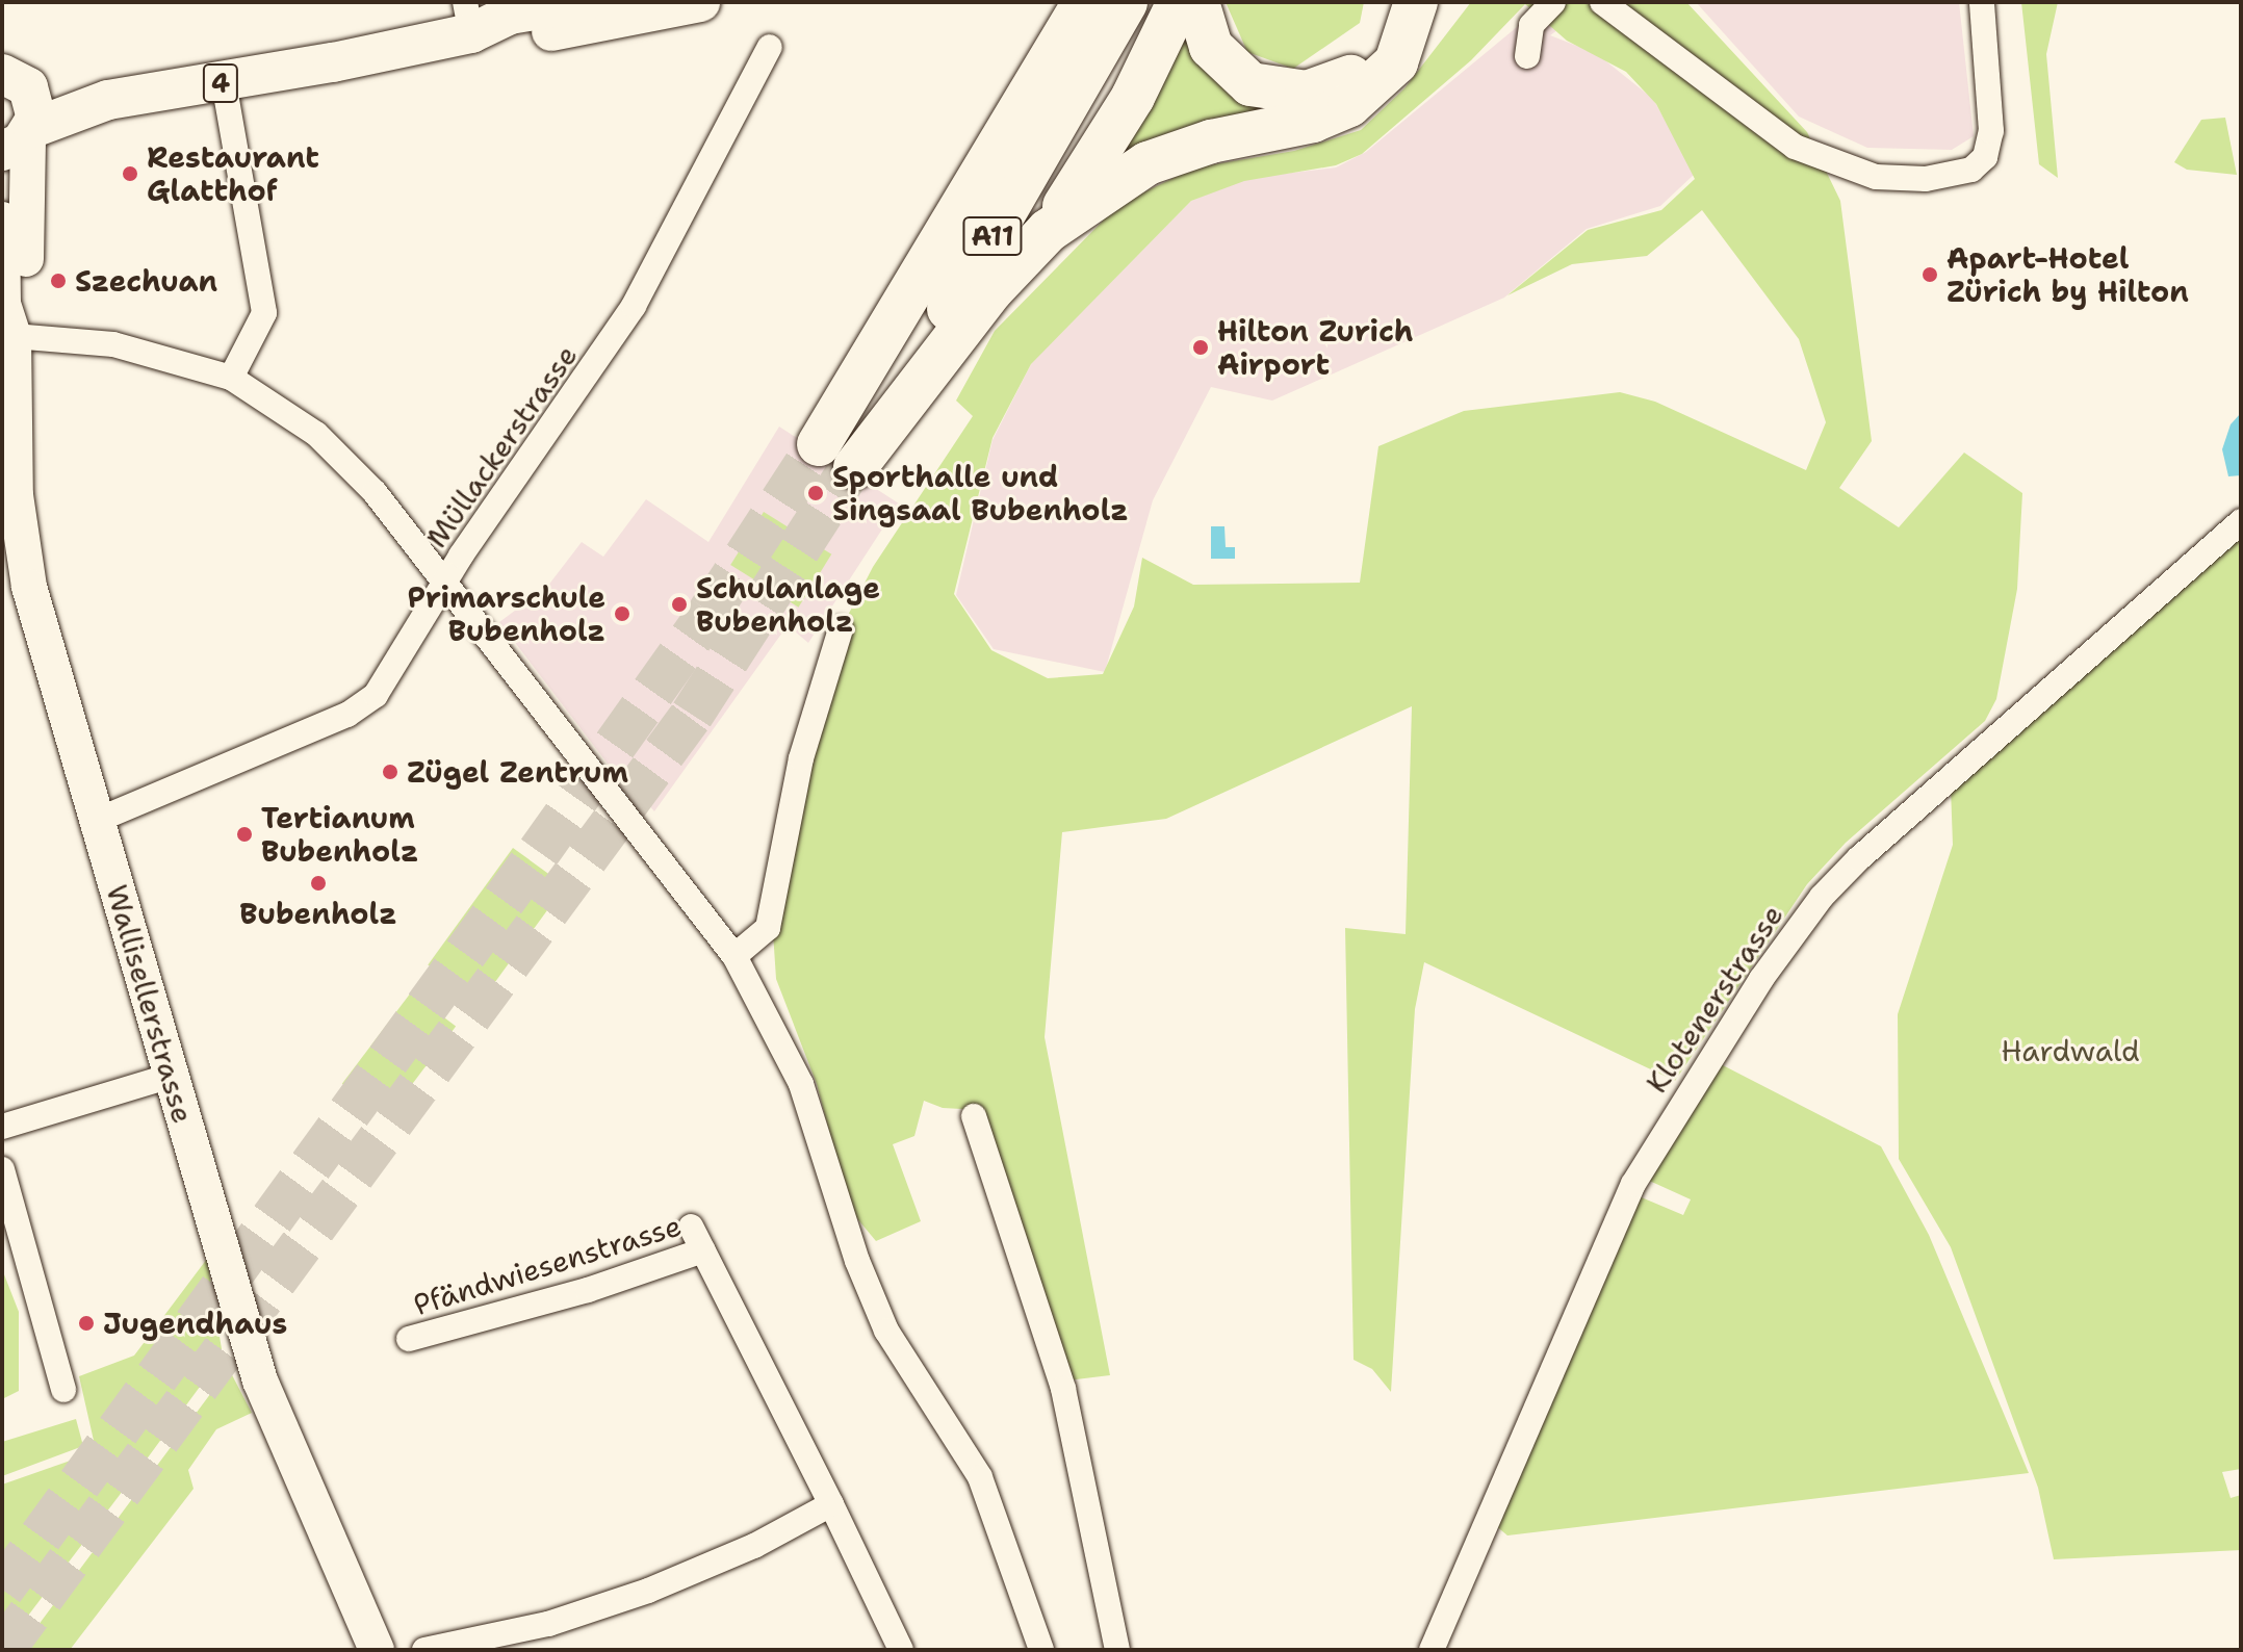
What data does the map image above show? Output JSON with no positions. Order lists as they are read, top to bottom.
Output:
{
  "streets": {
    "highway": ["A11"],
    "main road": ["4", "Wallisellerstrasse"],
    "street": ["Müllackerstrasse", "Klotenerstrasse", "Pfändwiesenstrasse"]
  },
  "crossings": [
    ["4", "Wallisellerstrasse"],
    ["Müllackerstrasse", "Wallisellerstrasse"]
  ],
  "parks": ["Hardwald"],
  "places": [
    "Restaurant Glatthof",
    "Apart-Hotel Zürich by Hilton",
    "Szechuan",
    "Hilton Zurich Airport",
    "Sporthalle und Singsaal Bubenholz",
    "Schulanlage Bubenholz",
    "Primarschule Bubenholz",
    "Zügel Zentrum",
    "Tertianum Bubenholz",
    "Bubenholz",
    "Jugendhaus"
  ]
}
